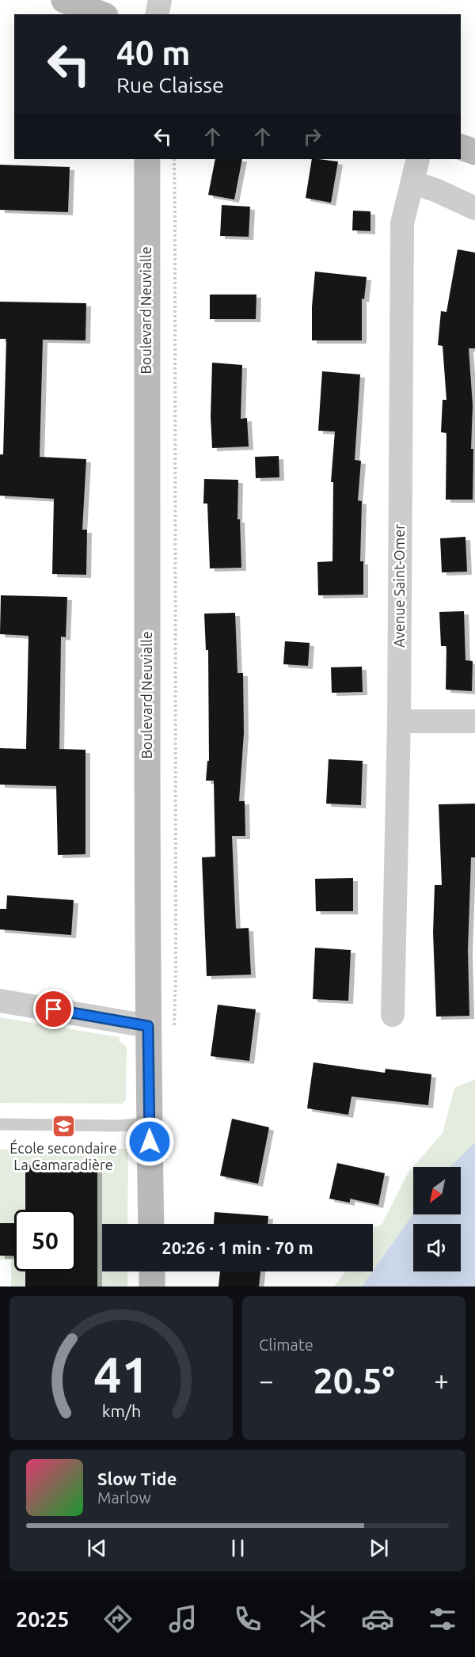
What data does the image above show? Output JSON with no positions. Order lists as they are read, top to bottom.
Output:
{
  "streets": {
    "main road": ["Boulevard Neuvialle"],
    "street": ["Avenue Saint-Omer"]
  },
  "places": {
    "school or university": ["École secondaire La Camaradière"]
  },
  "north": "bottom left",
  "page": {
    "turn": ["40 m", "Rue Claisse"],
    "limit": "50",
    "trip": "20:26 · 1 min · 70 m",
    "tile": "Climate",
    "heat": ["−", "20.5°", "+"],
    "song": ["Slow Tide", "Marlow"],
    "tabs": "20:25",
    "gauge": ["41", "km/h"]
  }
}
